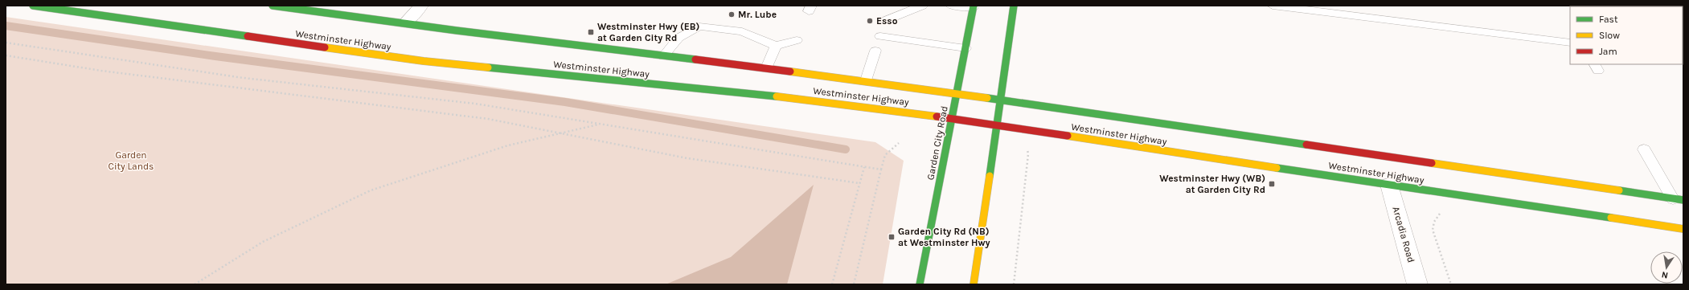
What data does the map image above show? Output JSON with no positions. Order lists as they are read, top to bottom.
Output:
{
  "streets": {
    "main road": ["Westminster Highway", "Garden City Road"],
    "street": ["Arcadia Road"]
  },
  "crossings": [
    ["Westminster Highway", "Garden City Road"],
    ["Westminster Highway", "Arcadia Road"]
  ],
  "parks": ["Garden City Lands"],
  "places": {
    "other": ["Mr. Lube", "Esso"],
    "transit": ["Westminster Hwy (EB) at Garden City Rd", "Westminster Hwy (WB) at Garden City Rd", "Garden City Rd (NB) at Westminster Hwy"]
  },
  "legend": ["Fast", "Slow", "Jam"],
  "north": "bottom"
}
